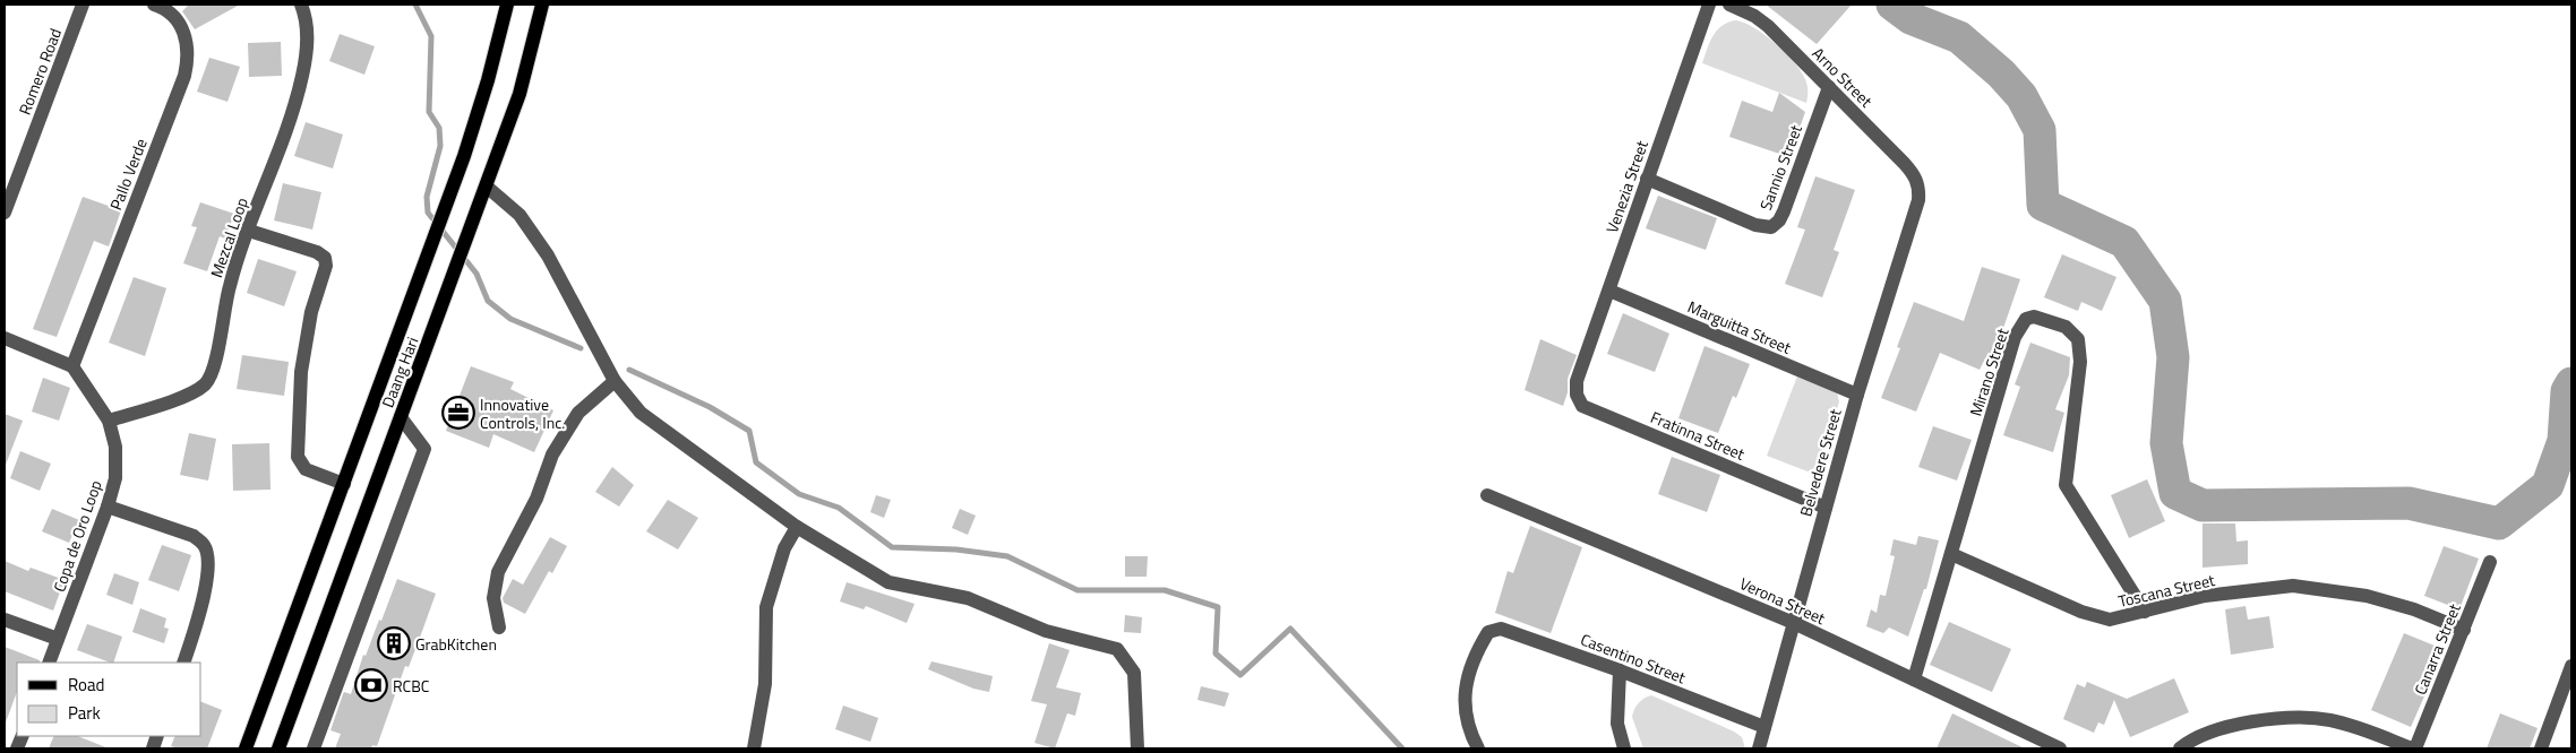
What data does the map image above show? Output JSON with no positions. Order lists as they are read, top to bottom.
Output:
{
  "streets": {
    "main road": ["Daang Hari"],
    "street": [
      "Romero Road",
      "Arno Street",
      "Sannio Street",
      "Pallo Verde",
      "Venezia Street",
      "Mezcal Loop",
      "Marguitta Street",
      "Mirano Street",
      "Fratinna Street",
      "Belvedere Street",
      "Copa de Oro Loop",
      "Toscana Street",
      "Verona Street",
      "Canarra Street",
      "Casentino Street"
    ]
  },
  "crossings": [
    ["Arno Street", "Sannio Street"],
    ["Arno Street", "Belvedere Street"],
    ["Sannio Street", "Venezia Street"],
    ["Pallo Verde", "Copa de Oro Loop"],
    ["Venezia Street", "Marguitta Street"],
    ["Venezia Street", "Fratinna Street"],
    ["Mezcal Loop", "Copa de Oro Loop"],
    ["Marguitta Street", "Belvedere Street"],
    ["Mirano Street", "Toscana Street"],
    ["Mirano Street", "Verona Street"],
    ["Fratinna Street", "Belvedere Street"],
    ["Belvedere Street", "Verona Street"],
    ["Belvedere Street", "Casentino Street"],
    ["Toscana Street", "Canarra Street"]
  ],
  "places": {
    "office": ["Innovative Controls, Inc."],
    "building": ["GrabKitchen"],
    "bank": ["RCBC"]
  },
  "legend": ["Road", "Park"]
}
